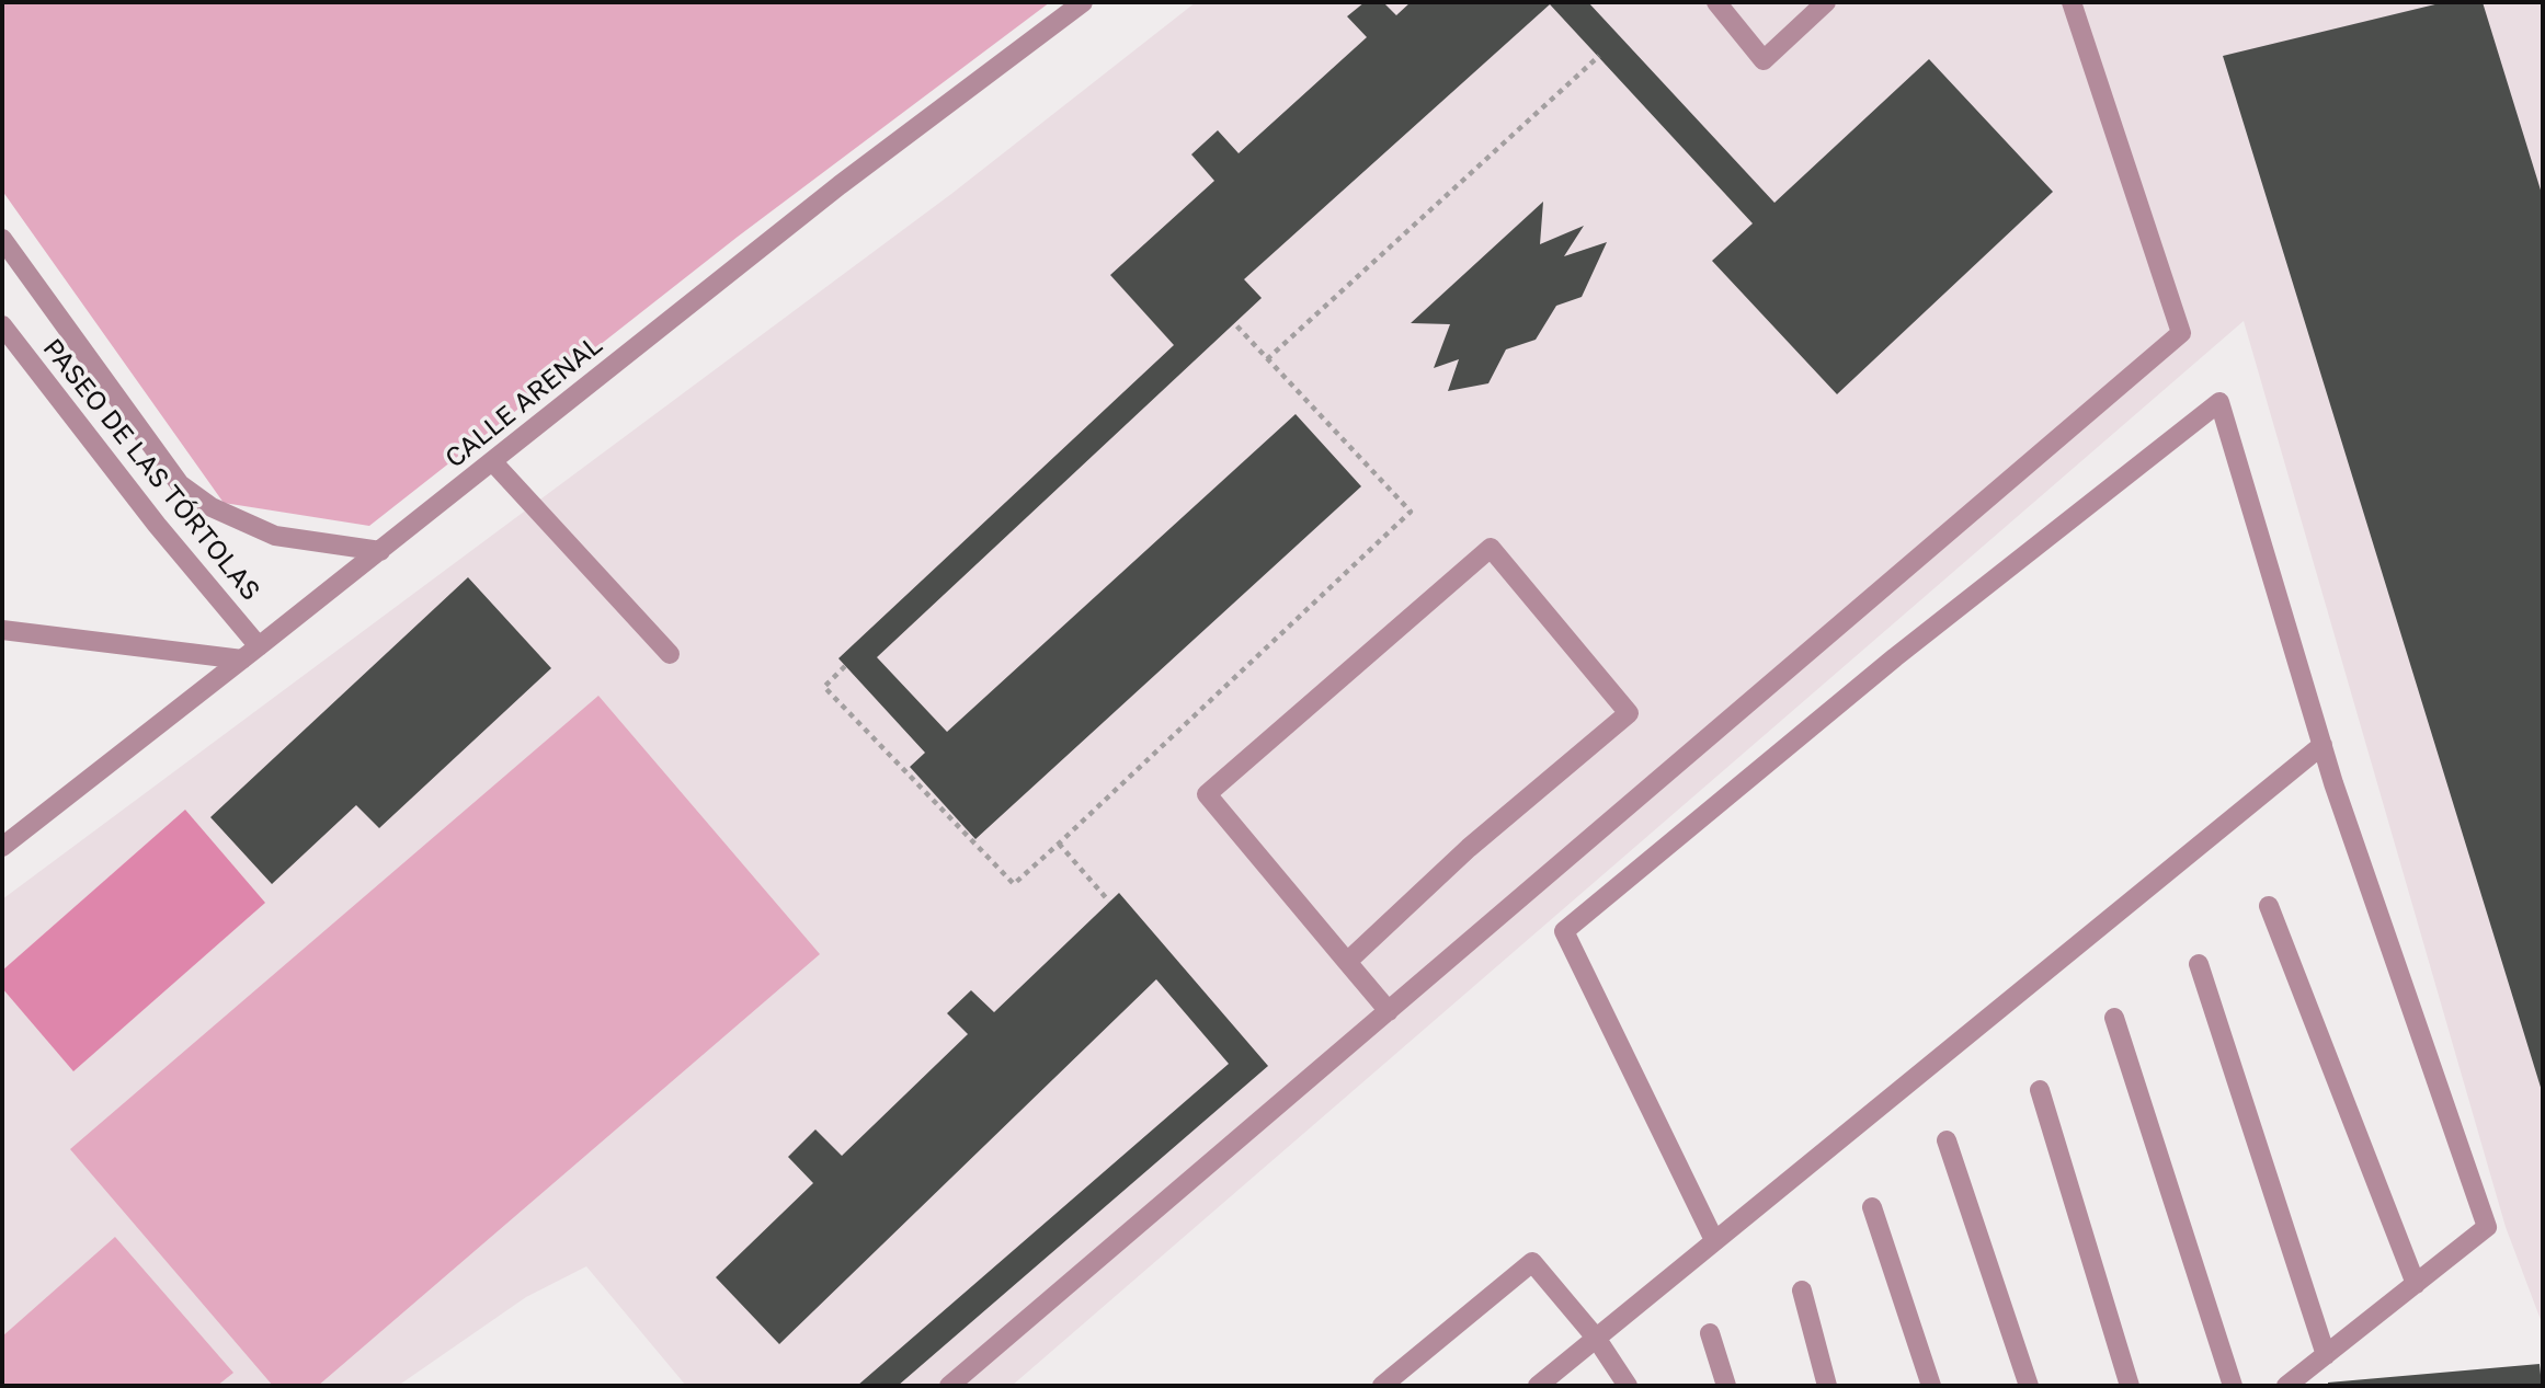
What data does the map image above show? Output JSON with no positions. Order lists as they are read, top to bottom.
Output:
{
  "streets": {
    "street": ["CALLE ARENAL", "PASEO DE LAS TÓRTOLAS"]
  },
  "crossings": [
    ["CALLE ARENAL", "PASEO DE LAS TÓRTOLAS"]
  ]
}
